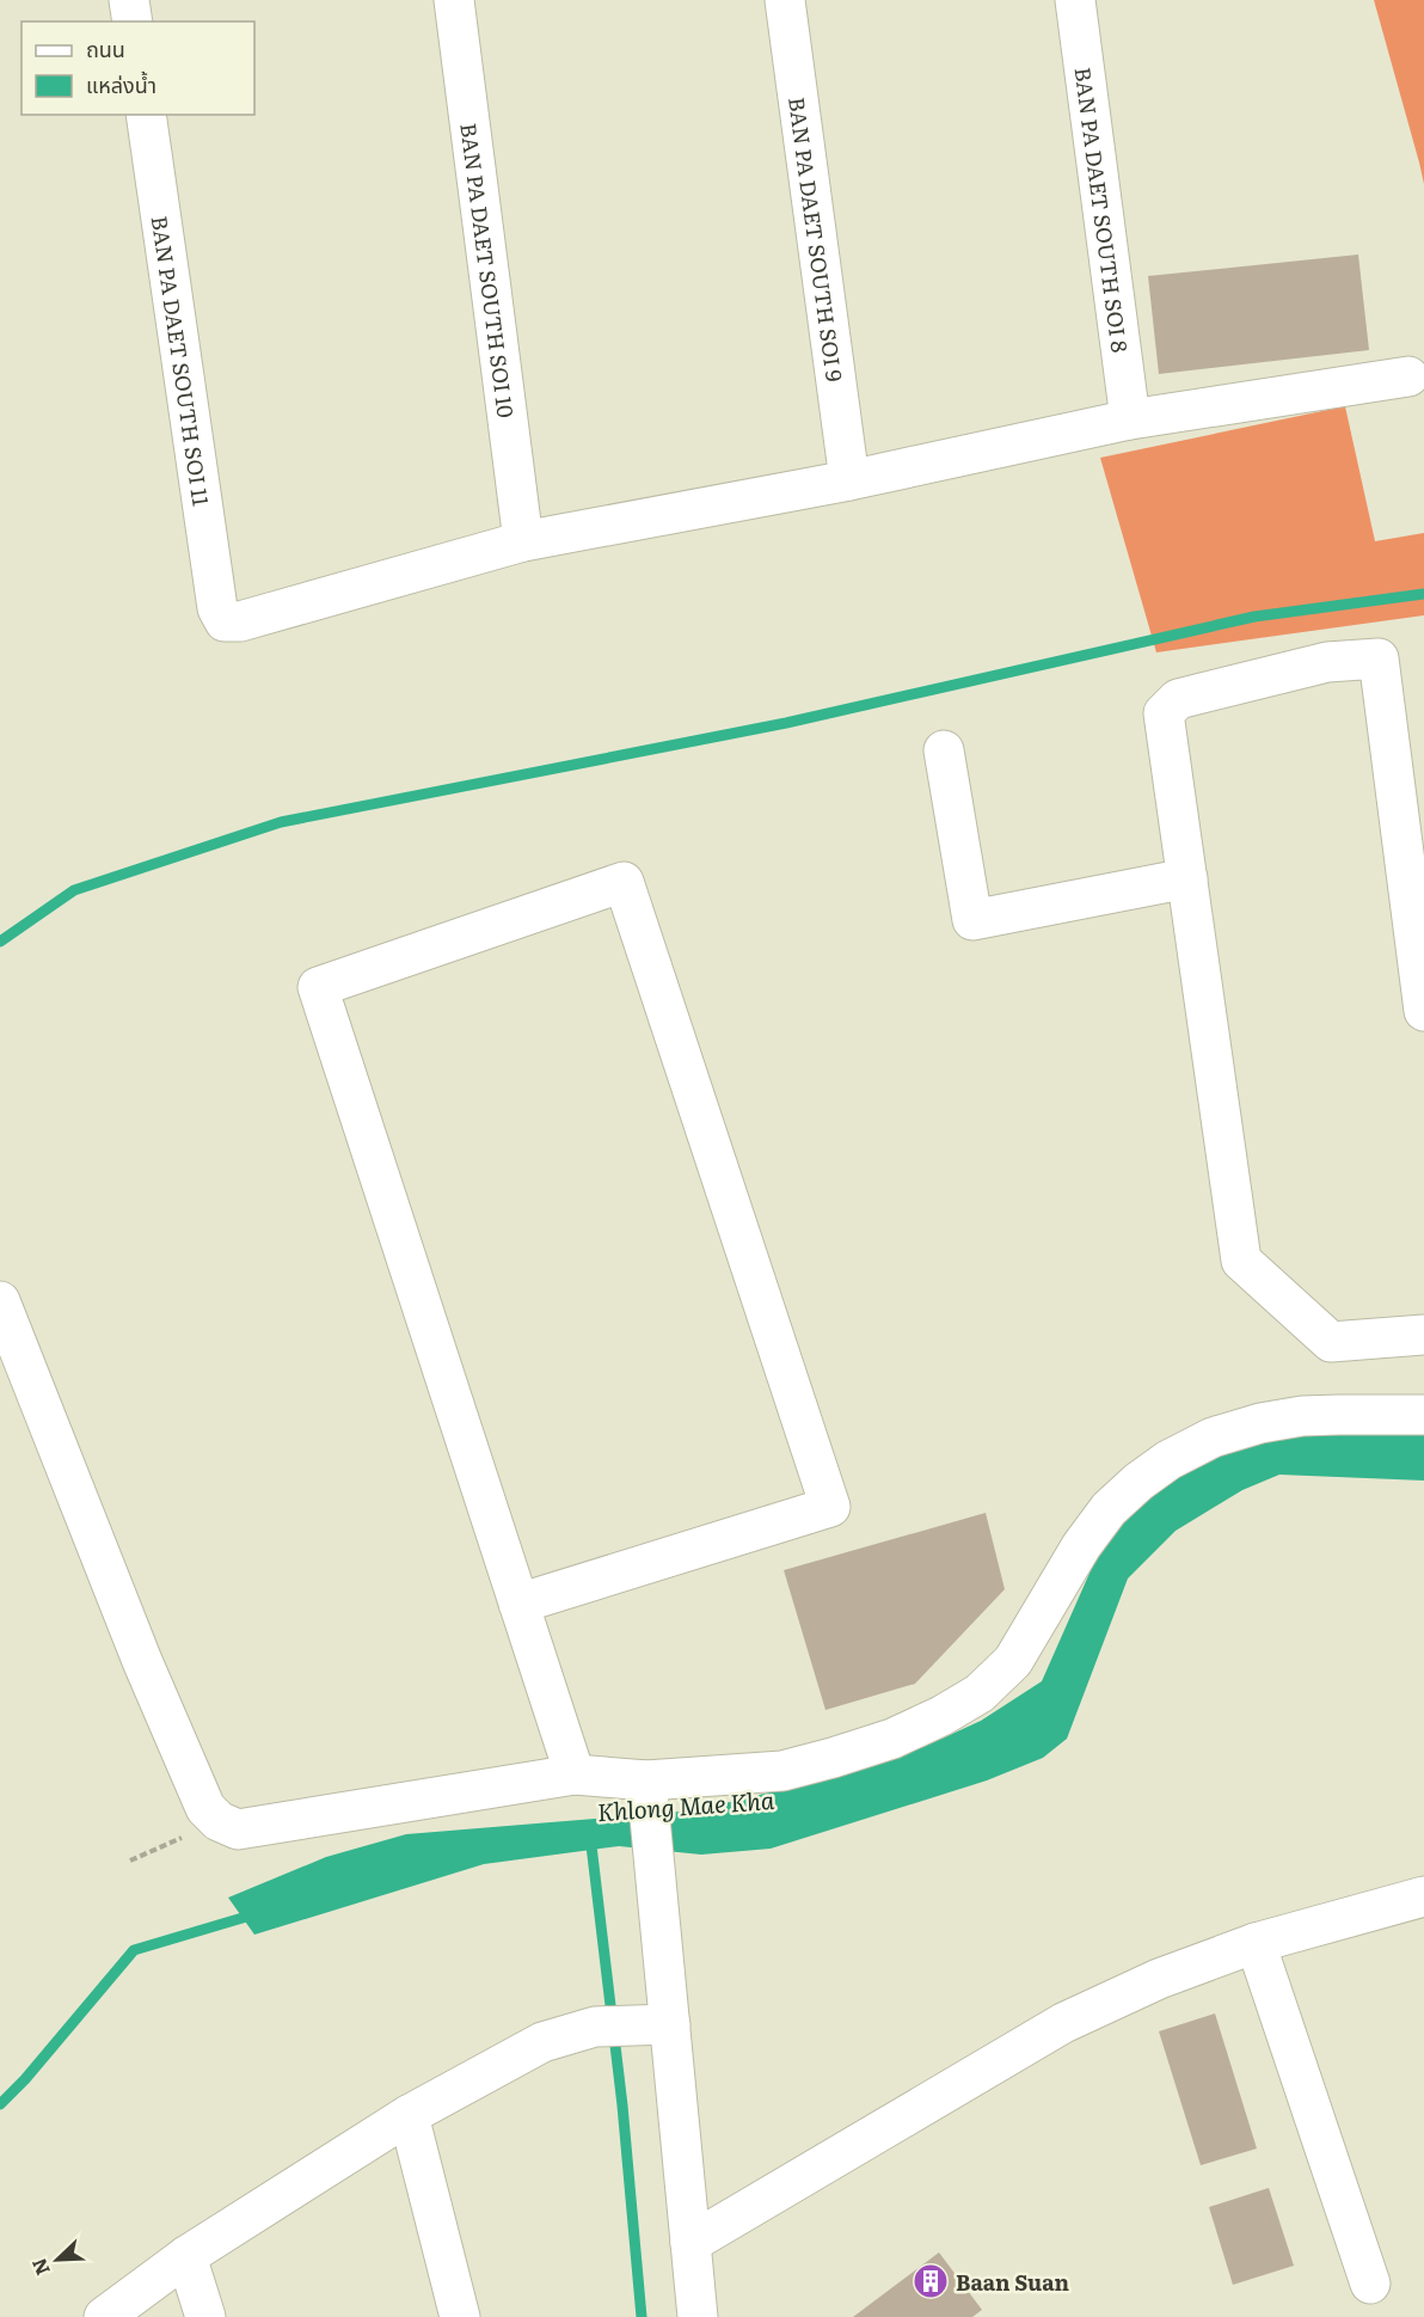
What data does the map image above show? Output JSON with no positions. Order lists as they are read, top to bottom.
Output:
{
  "streets": {
    "street": [
      "BAN PA DAET SOUTH SOI 8",
      "BAN PA DAET SOUTH SOI 9",
      "BAN PA DAET SOUTH SOI 10",
      "BAN PA DAET SOUTH SOI 11"
    ]
  },
  "crossings": [
    ["BAN PA DAET SOUTH SOI 10", "BAN PA DAET SOUTH SOI 11"]
  ],
  "water": ["Khlong Mae Kha"],
  "places": {
    "building": ["Baan Suan"]
  },
  "legend": ["ถนน", "แหล่งน้ำ"],
  "north": "bottom left"
}
